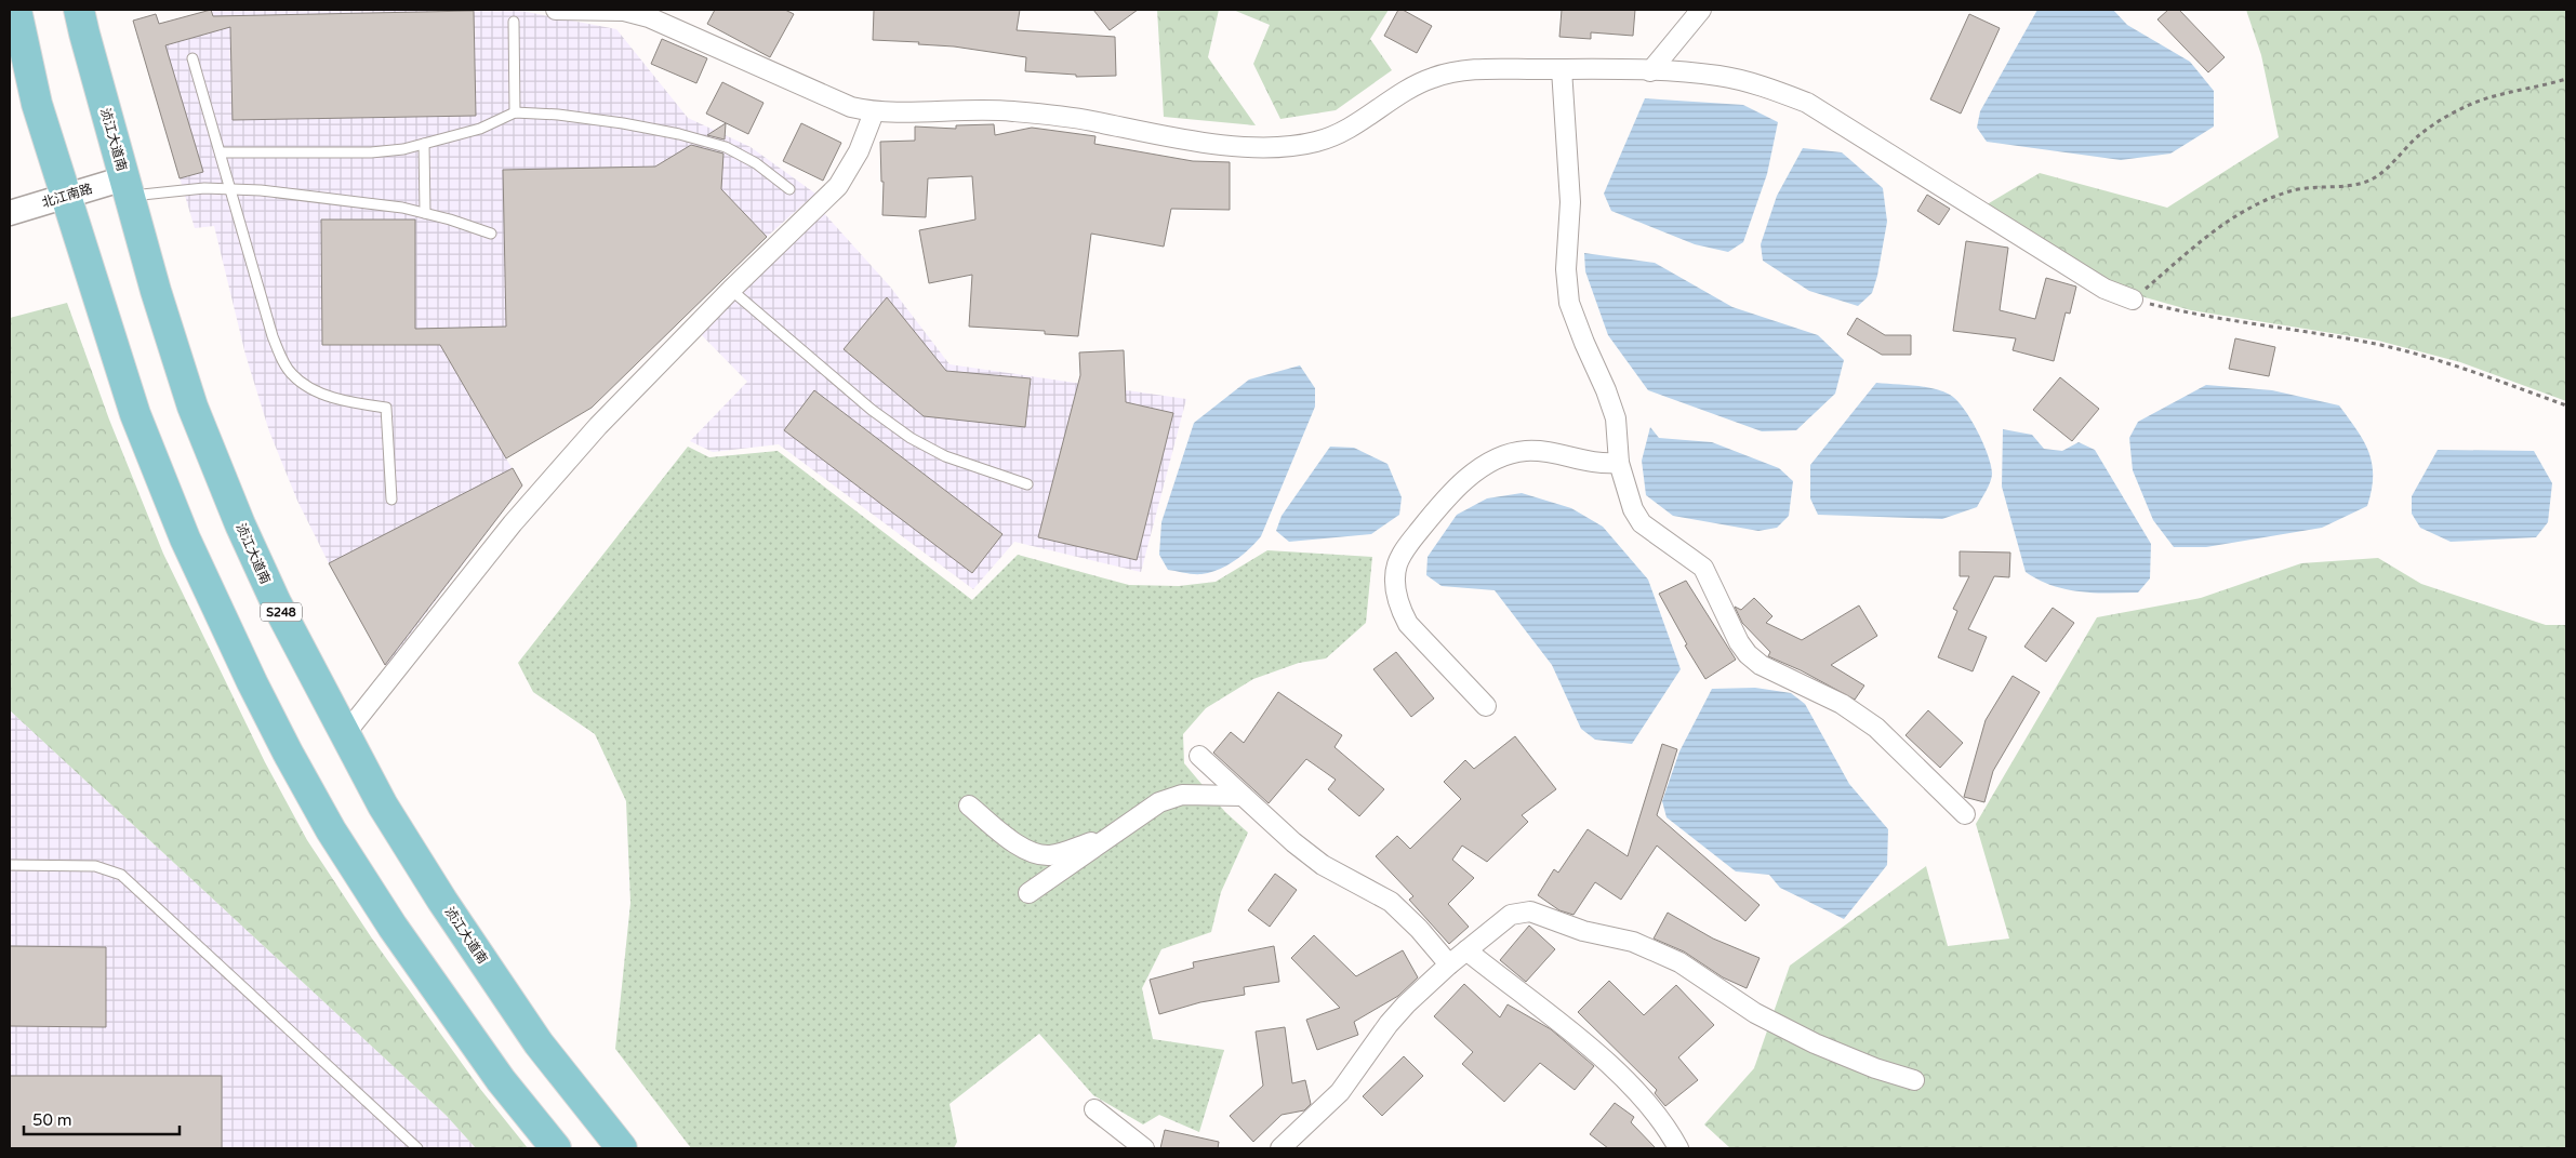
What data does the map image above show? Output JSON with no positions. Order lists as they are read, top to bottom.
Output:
{
  "streets": {
    "main road": ["浈江大道南", "S248"],
    "street": ["北江南路"]
  },
  "crossings": [
    ["浈江大道南", "北江南路"]
  ],
  "scale_bar": "50 m"
}
